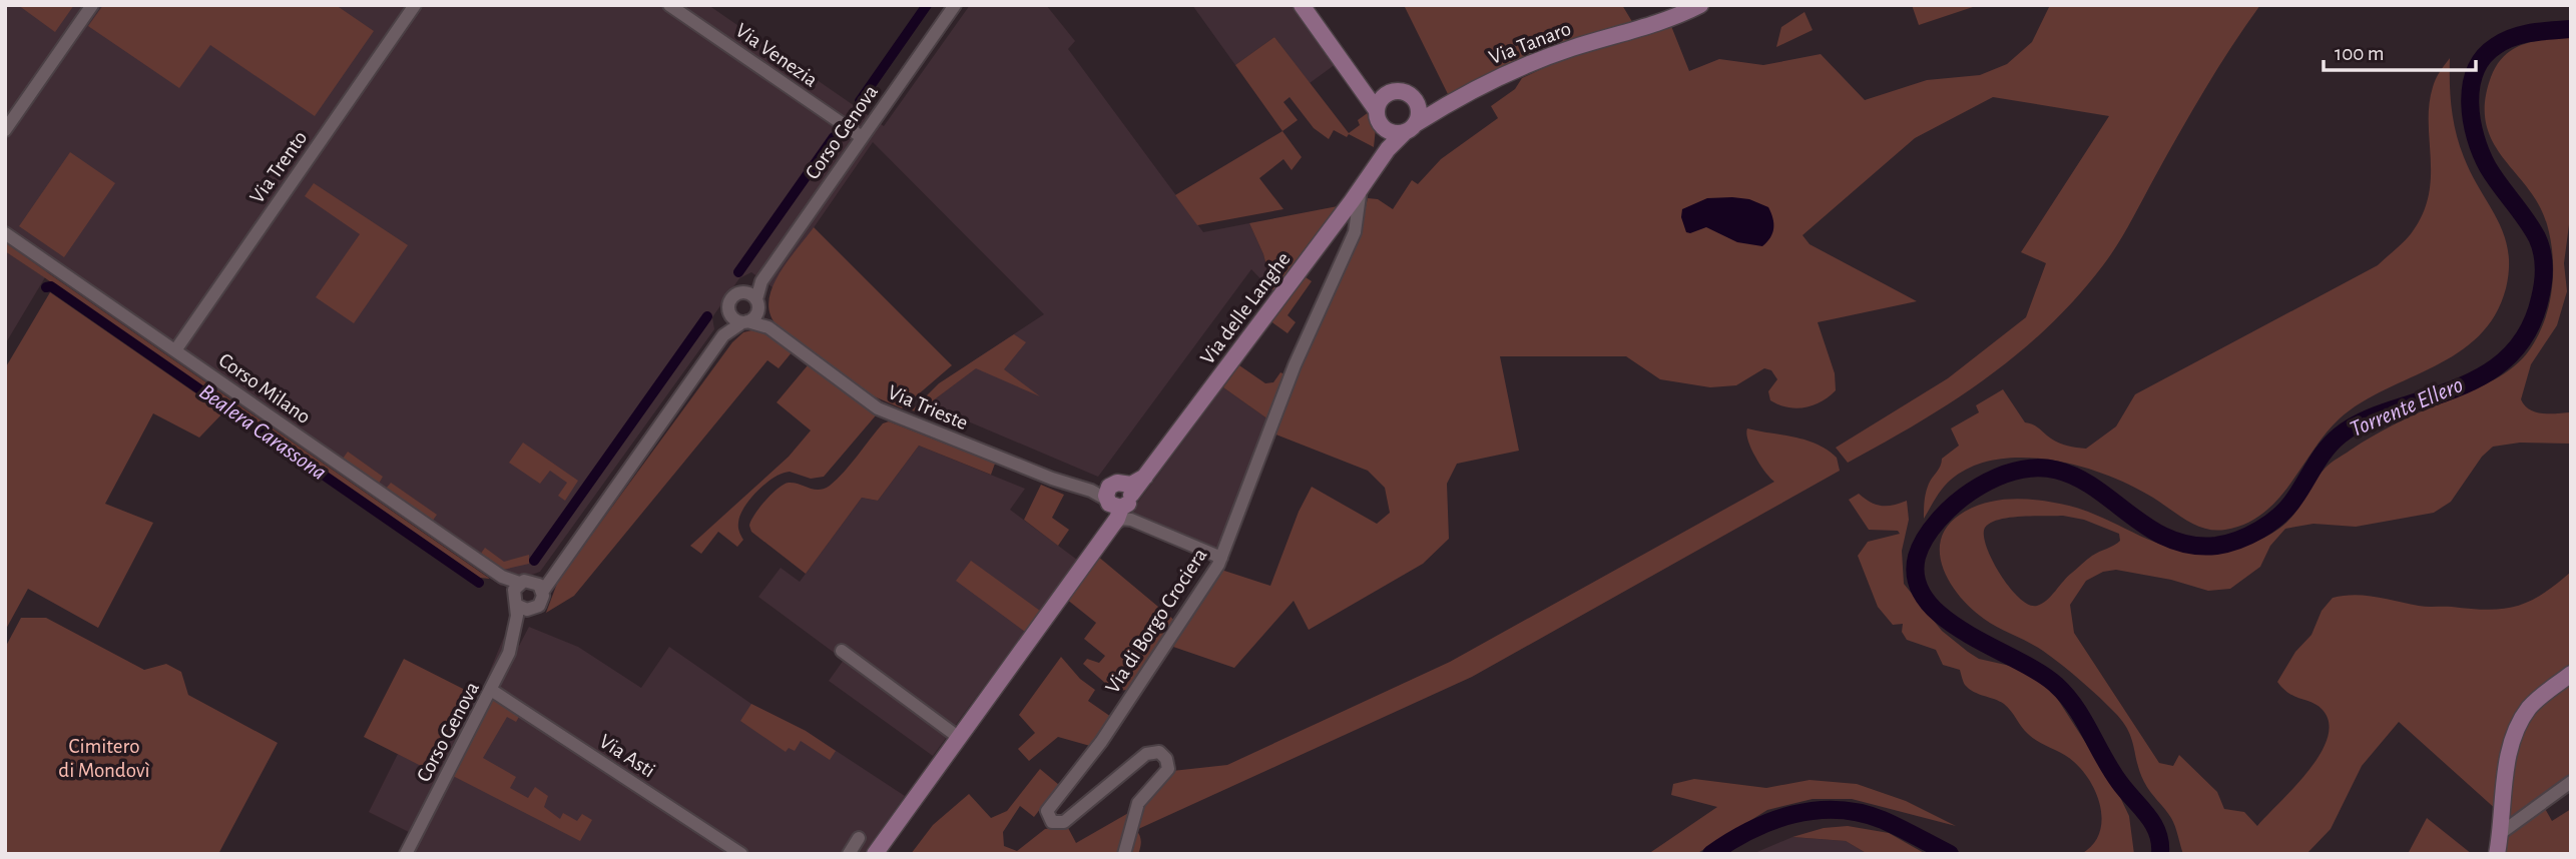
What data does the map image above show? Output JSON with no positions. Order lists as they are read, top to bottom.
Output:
{
  "streets": {
    "main road": ["Via Tanaro", "Via delle Langhe"],
    "street": [
      "Via Venezia",
      "Corso Genova",
      "Via Trento",
      "Corso Milano",
      "Via Trieste",
      "Via di Borgo Crociera",
      "Via Asti"
    ]
  },
  "crossings": [
    ["Via Tanaro", "Via delle Langhe"],
    ["Via Venezia", "Corso Genova"],
    ["Corso Genova", "Corso Milano"],
    ["Corso Genova", "Via Trieste"],
    ["Corso Genova", "Via Asti"],
    ["Via Trento", "Corso Milano"],
    ["Via delle Langhe", "Via Trieste"],
    ["Via delle Langhe", "Via di Borgo Crociera"],
    ["Via Trieste", "Via di Borgo Crociera"]
  ],
  "water": ["Torrente Ellero", "Bealera Carassona"],
  "parks": ["Cimitero di Mondovì"],
  "scale_bar": "100 m"
}
